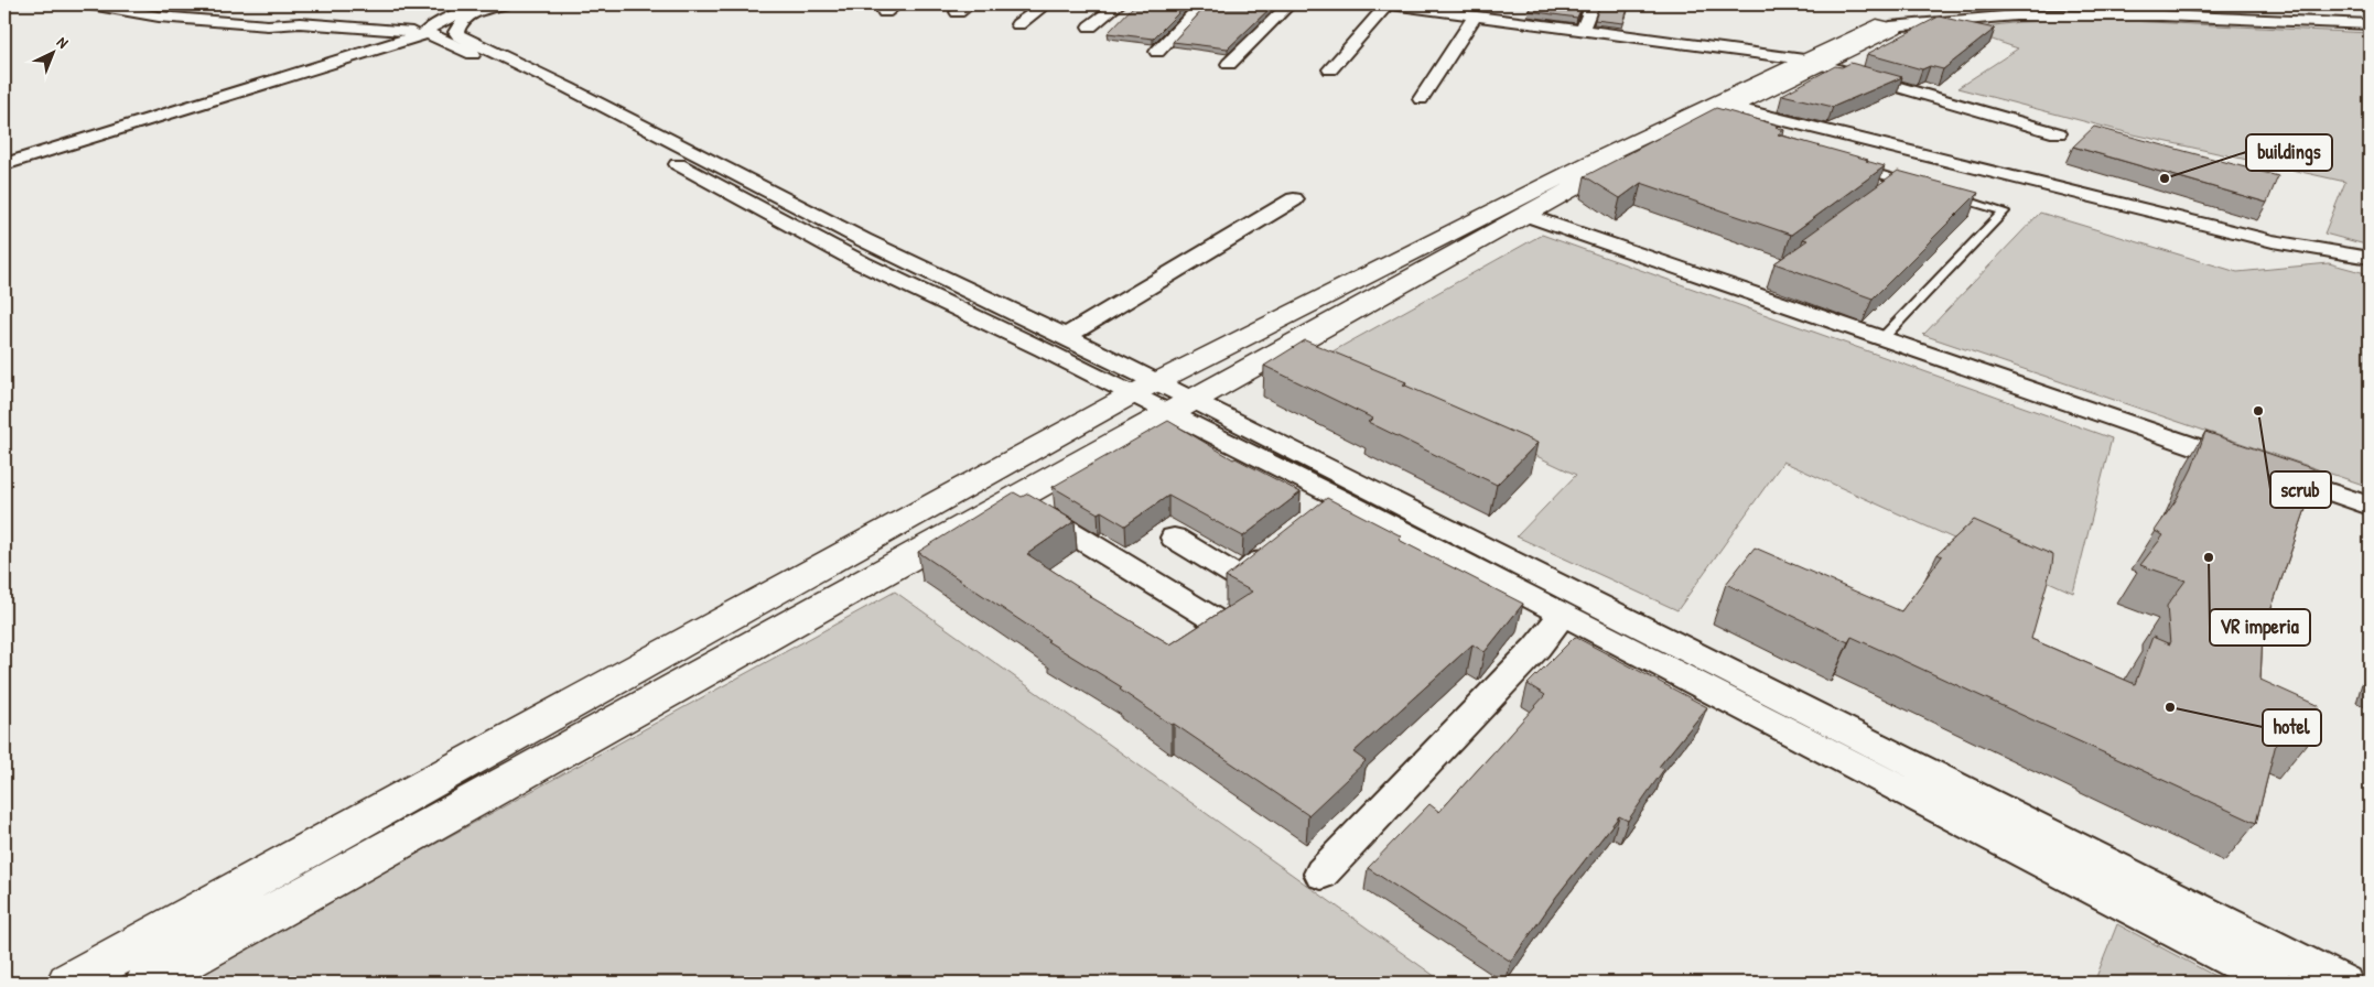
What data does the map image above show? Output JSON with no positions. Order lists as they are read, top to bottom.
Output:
{
  "places": [
    "buildings",
    "scrub",
    "VR imperia",
    "hotel"
  ],
  "north": "top right"
}
